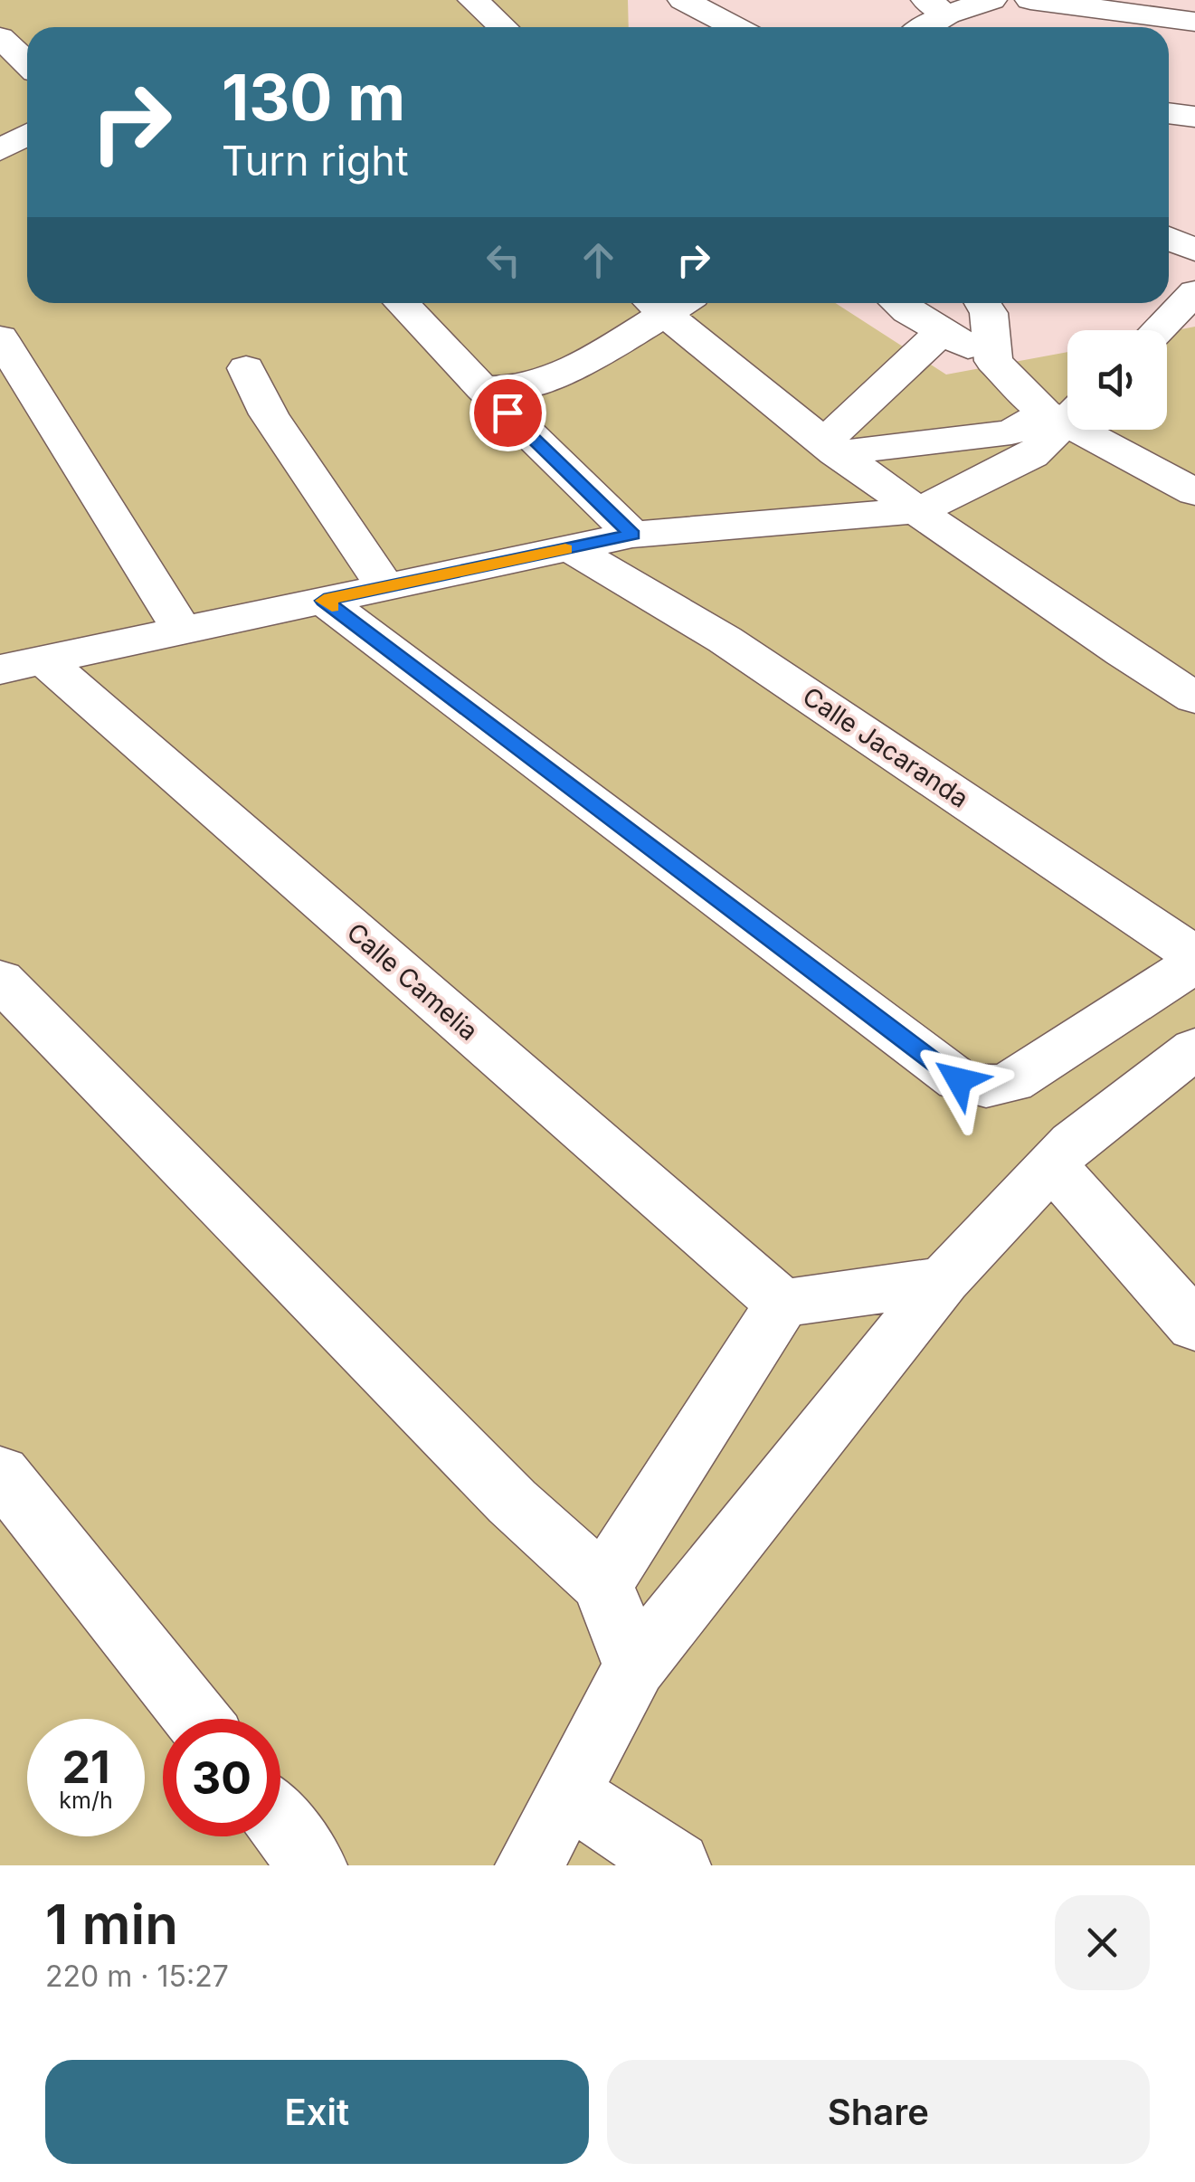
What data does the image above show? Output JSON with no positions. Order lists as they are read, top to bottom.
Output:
{
  "streets": {
    "street": ["Calle Jacaranda", "Calle Camelia"]
  },
  "page": {
    "turn": ["130 m", "Turn right"],
    "speed": "21 km/h",
    "limit": "30",
    "heading": ["1 min", "220 m · 15:27"],
    "buttons": ["Exit", "Share"]
  }
}
